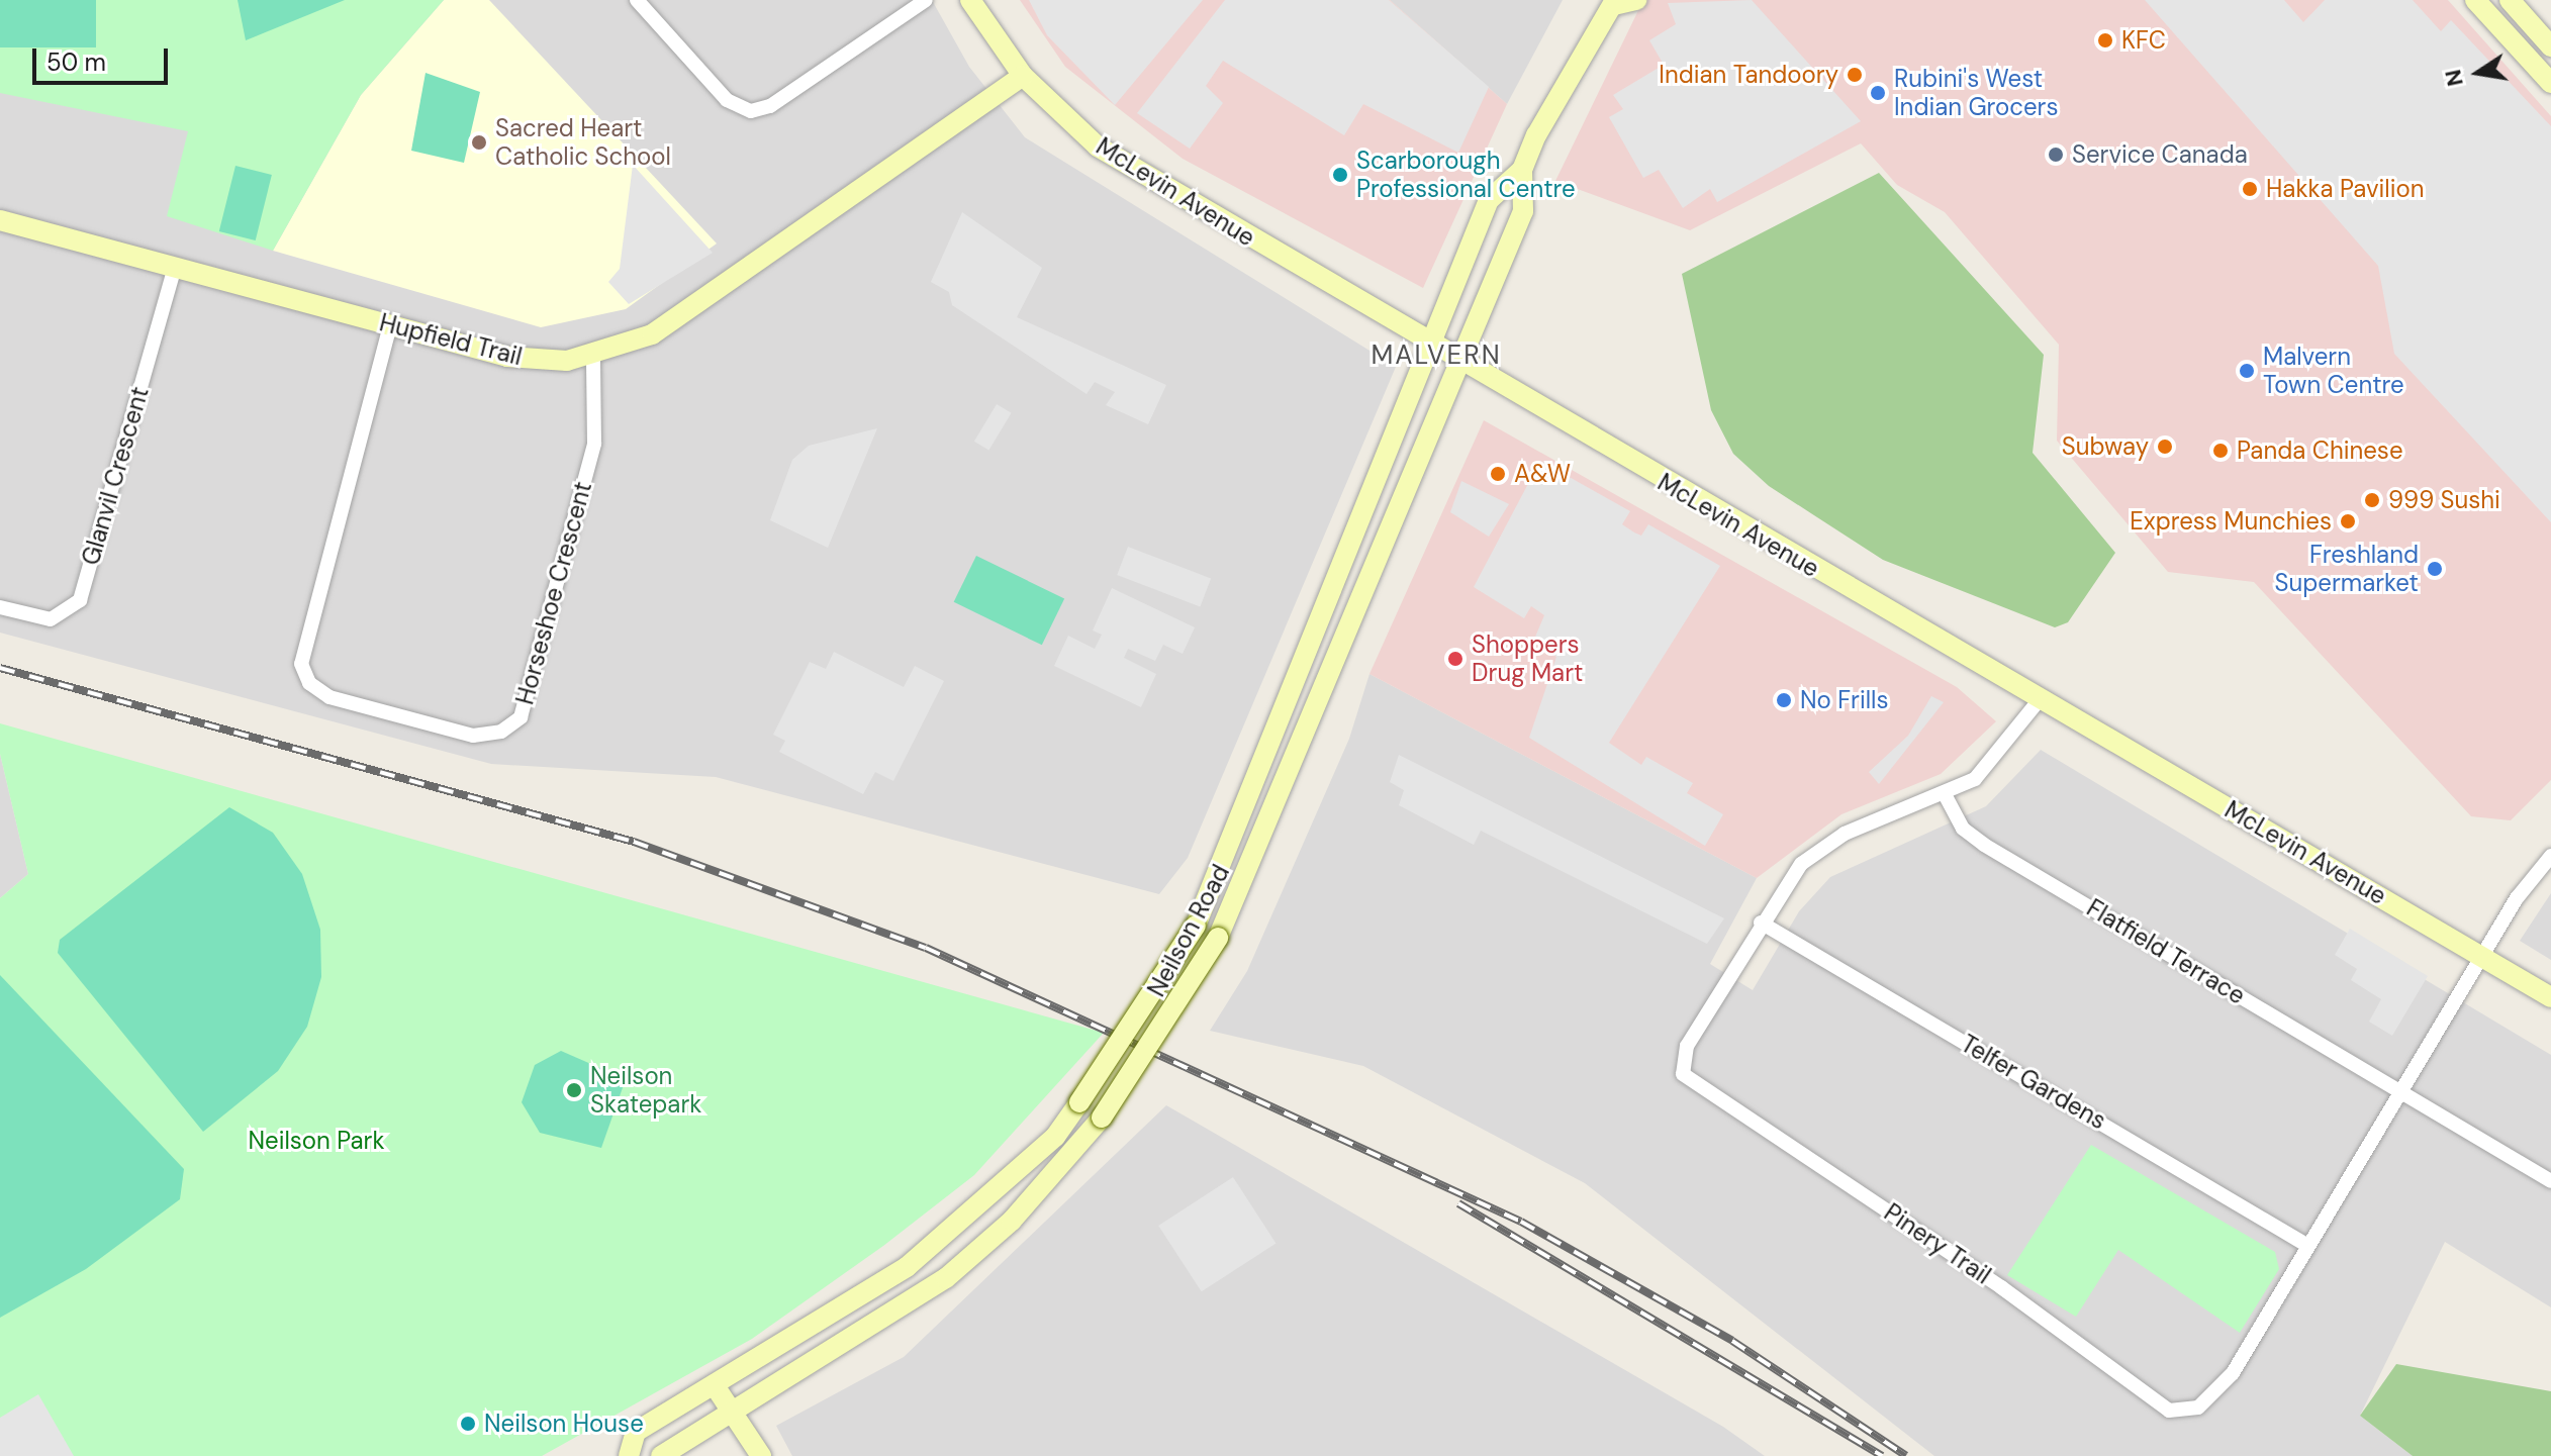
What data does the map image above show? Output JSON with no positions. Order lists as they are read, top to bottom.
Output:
{
  "streets": {
    "main road": ["McLevin Avenue", "Hupfield Trail", "Neilson Road"],
    "street": [
      "Glanvil Crescent",
      "Horseshoe Crescent",
      "Flatfield Terrace",
      "Telfer Gardens",
      "Pinery Trail"
    ]
  },
  "crossings": [
    ["McLevin Avenue", "Hupfield Trail"],
    ["McLevin Avenue", "Neilson Road"],
    ["McLevin Avenue", "Pinery Trail"],
    ["Hupfield Trail", "Glanvil Crescent"],
    ["Hupfield Trail", "Horseshoe Crescent"],
    ["Flatfield Terrace", "Pinery Trail"],
    ["Telfer Gardens", "Pinery Trail"]
  ],
  "districts": ["MALVERN"],
  "parks": ["Neilson Park"],
  "places": [
    "KFC",
    "Indian Tandoory",
    "Rubini's West Indian Grocers",
    "Sacred Heart Catholic School",
    "Service Canada",
    "Scarborough Professional Centre",
    "Hakka Pavilion",
    "Malvern Town Centre",
    "Subway",
    "Panda Chinese",
    "A&W",
    "999 Sushi",
    "Express Munchies",
    "Freshland Supermarket",
    "Shoppers Drug Mart",
    "No Frills",
    "Neilson Skatepark",
    "Neilson House"
  ],
  "scale_bar": "50 m",
  "north": "left"
}
